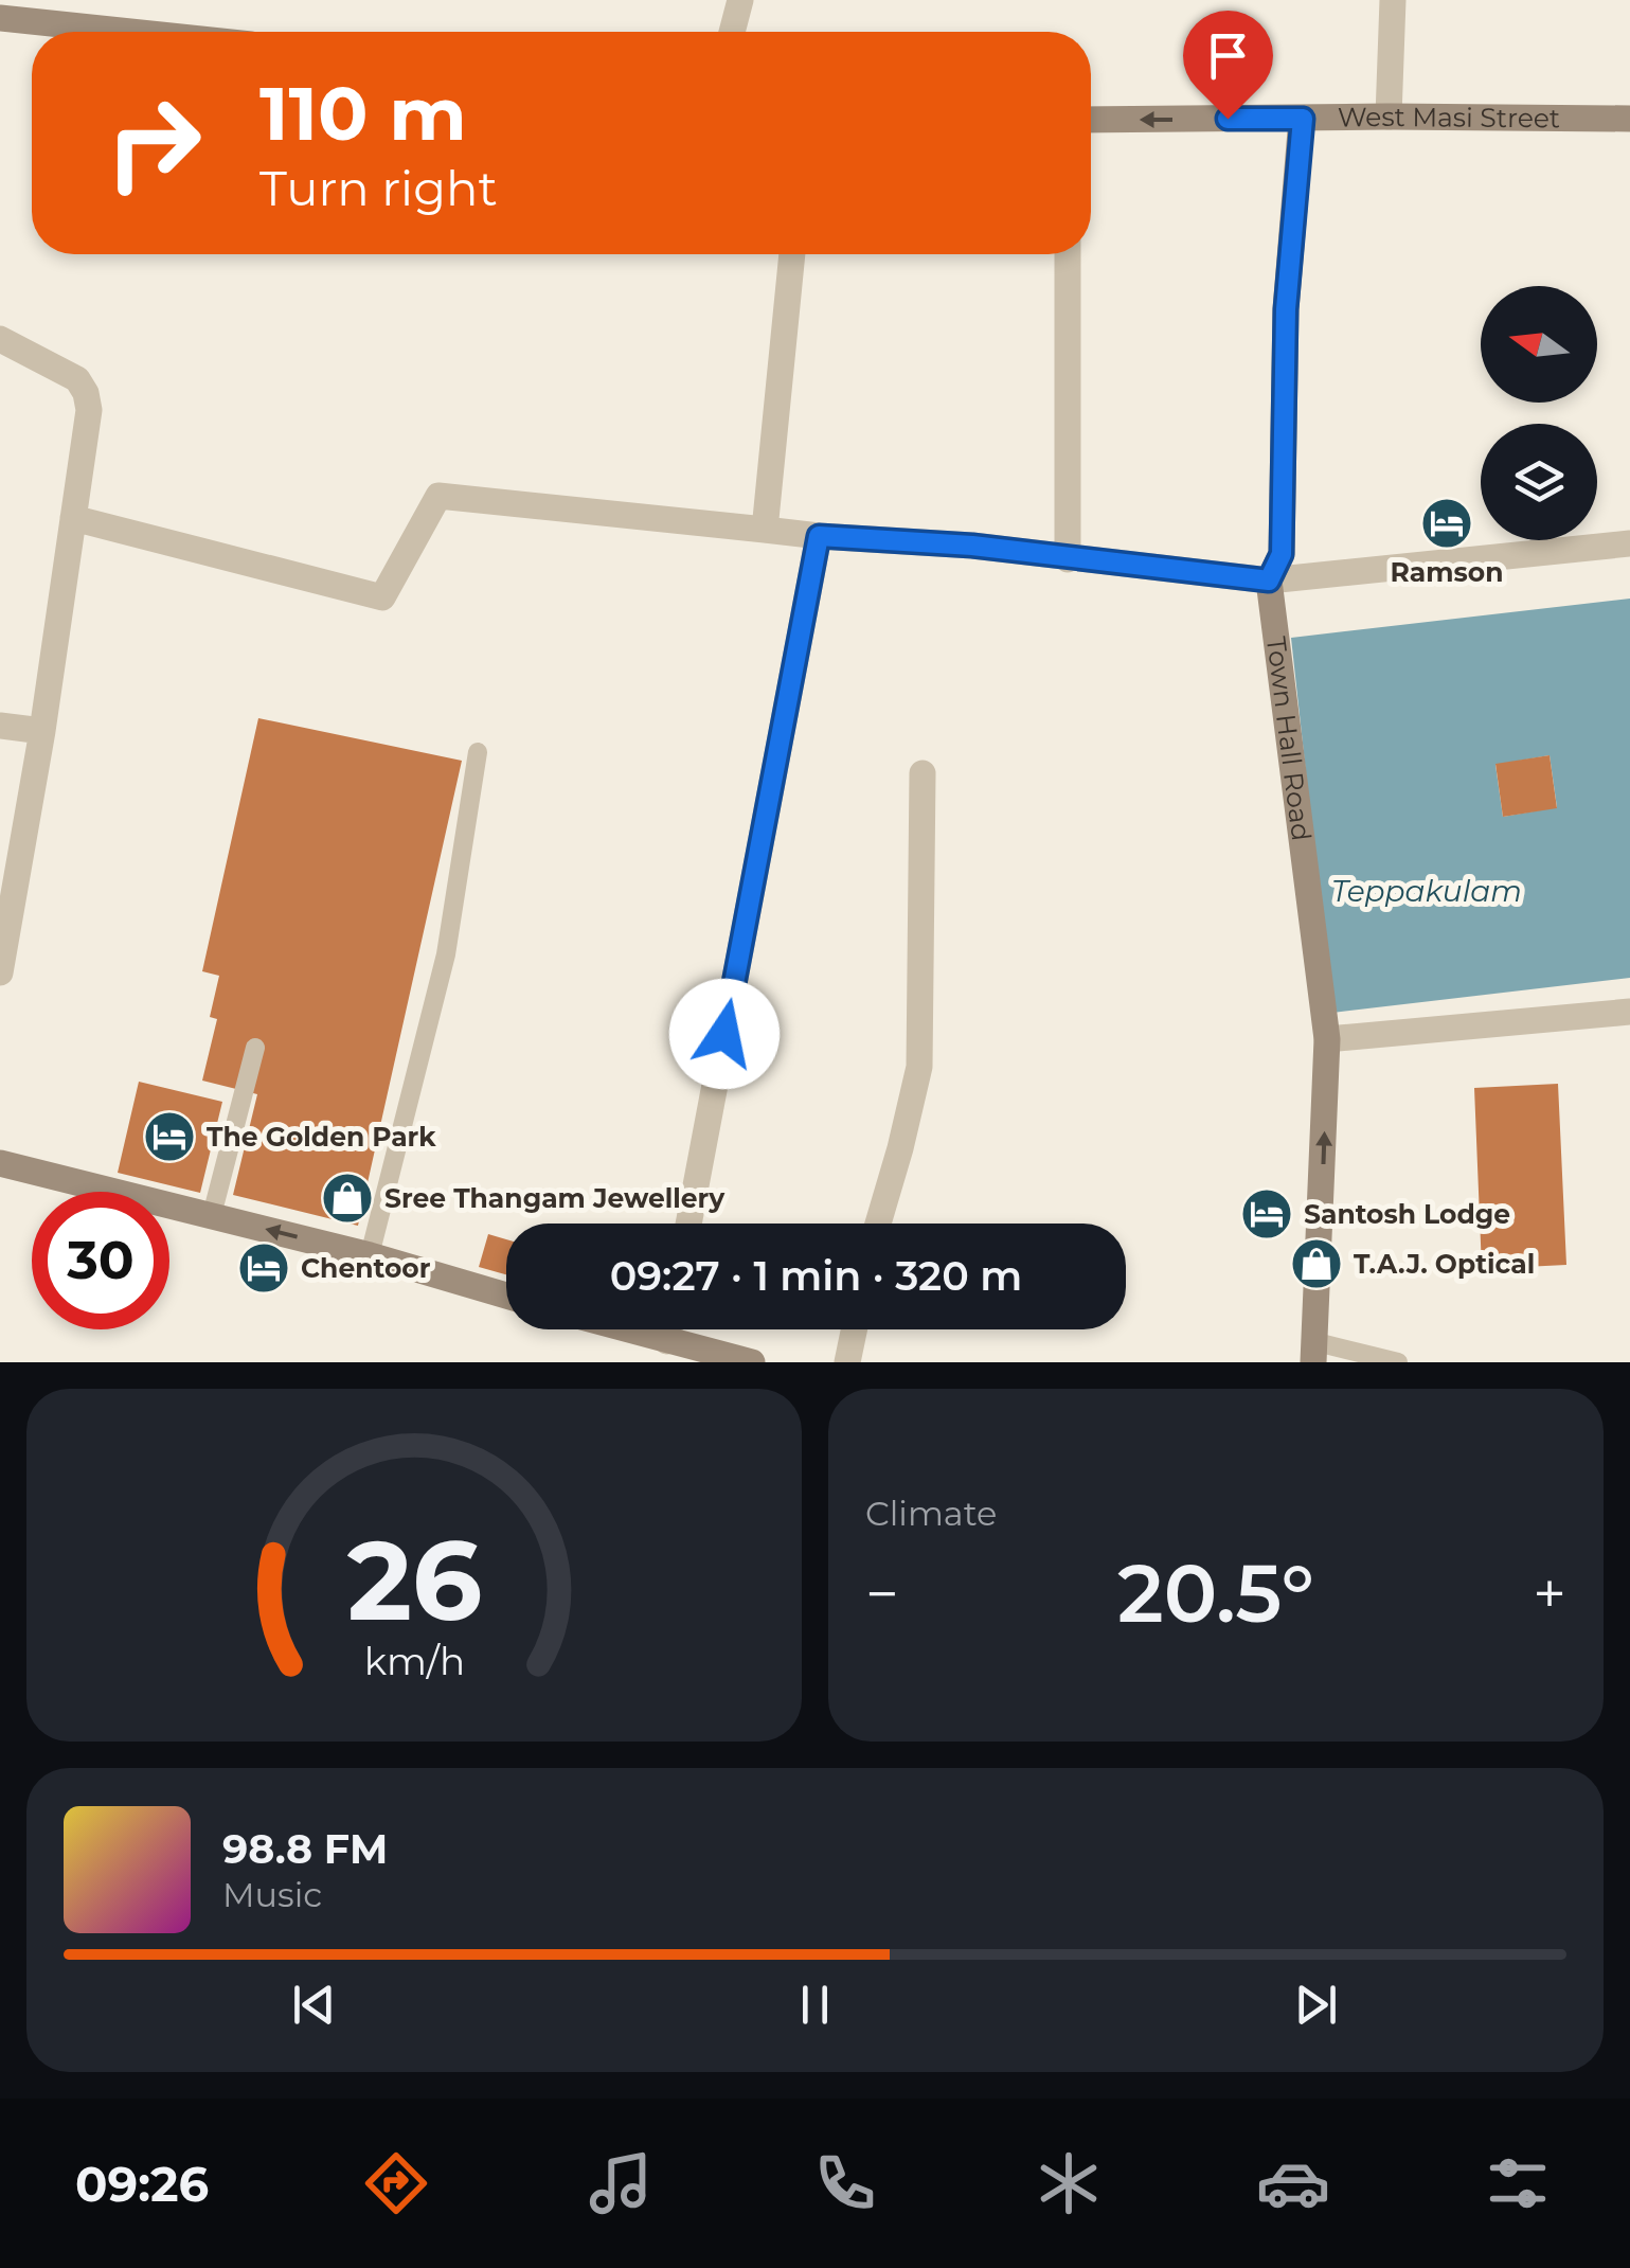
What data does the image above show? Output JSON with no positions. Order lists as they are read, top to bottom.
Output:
{
  "streets": {
    "street": ["West Masi Street", "Town Hall Road"]
  },
  "crossings": [
    ["West Masi Street", "Town Hall Road"]
  ],
  "one_way": ["West Masi Street"],
  "water": ["Teppakulam"],
  "places": {
    "hotel": [
      "Ramson",
      "The Golden Park",
      "Santosh Lodge",
      "Chentoor"
    ],
    "shop": ["Sree Thangam Jewellery", "T.A.J. Optical"]
  },
  "north": "left",
  "page": {
    "turn": ["110 m", "Turn right"],
    "limit": "30",
    "trip": "09:27 · 1 min · 320 m",
    "tile": "Climate",
    "heat": ["−", "20.5°", "+"],
    "song": ["98.8 FM", "Music"],
    "tabs": "09:26",
    "gauge": ["26", "km/h"]
  }
}
